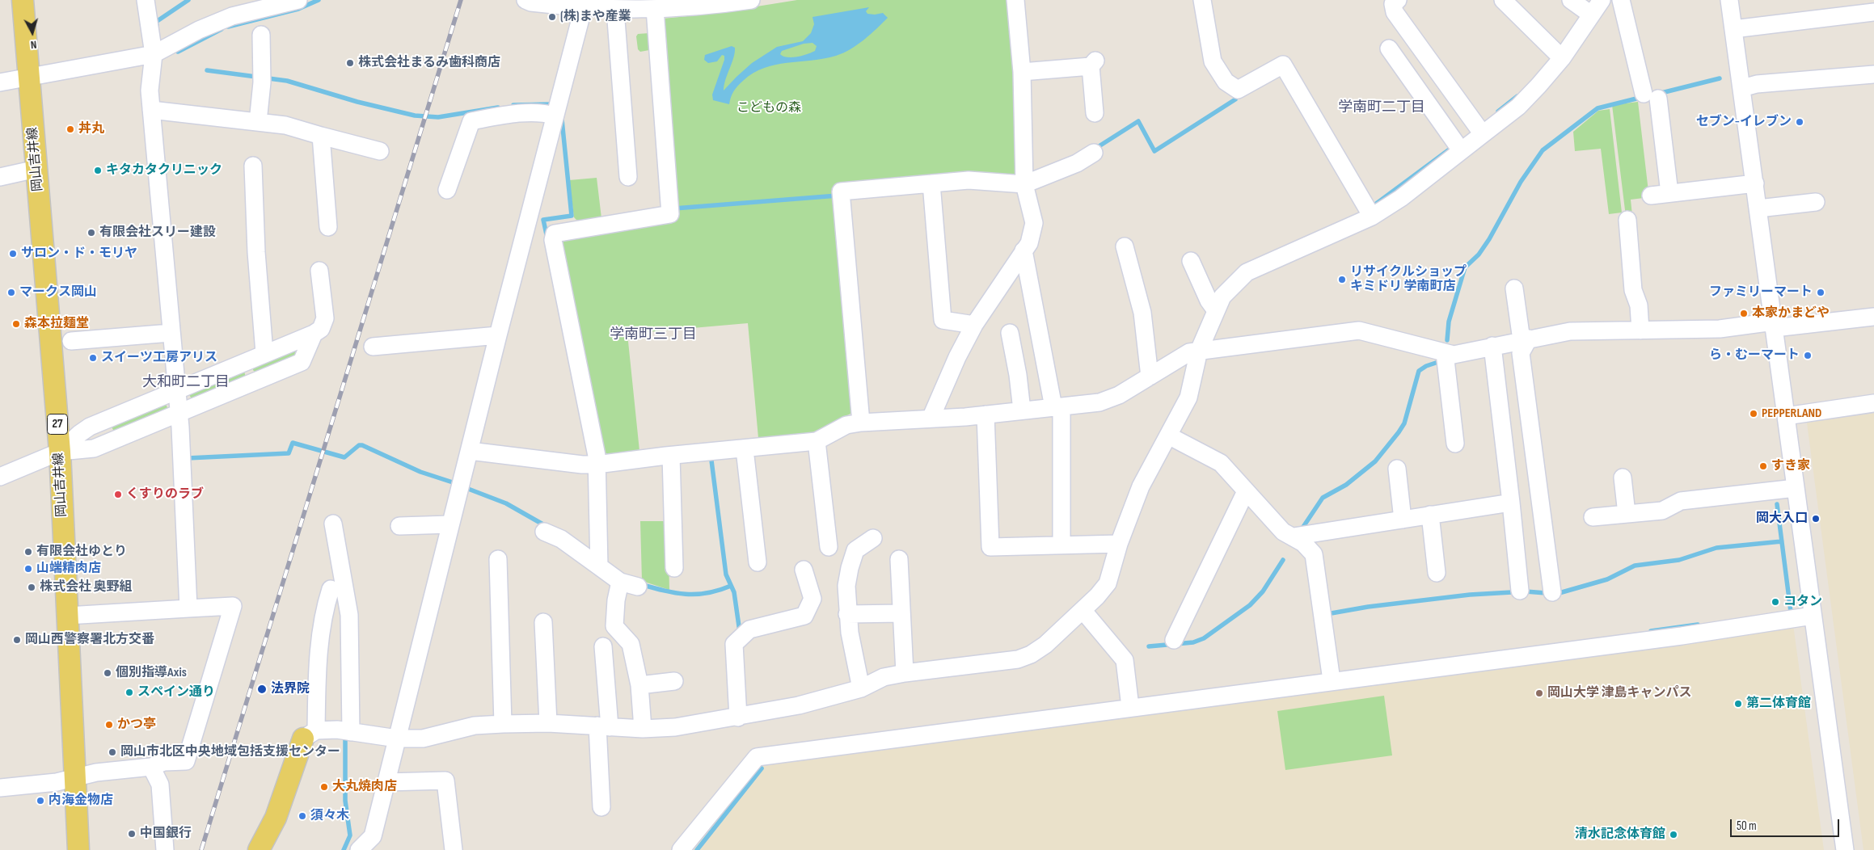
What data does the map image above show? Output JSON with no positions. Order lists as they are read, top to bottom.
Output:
{
  "streets": {
    "main road": ["岡山吉井線", "27"]
  },
  "districts": ["学南町二丁目", "学南町三丁目", "大和町二丁目"],
  "parks": ["こどもの森"],
  "places": [
    "(株)まや産業",
    "株式会社まるみ歯科商店",
    "セブン-イレブン",
    "丼丸",
    "キタカタクリニック",
    "有限会社スリー建設",
    "サロン・ド・モリヤ",
    "リサイクルショップ キミドリ 学南町店",
    "マークス岡山",
    "ファミリーマート",
    "本家かまどや",
    "森本拉麺堂",
    "ら・むーマート",
    "スイーツ工房アリス",
    "PEPPERLAND",
    "すき家",
    "くすりのラブ",
    "岡大入口",
    "有限会社ゆとり",
    "山端精肉店",
    "株式会社 奥野組",
    "コタン",
    "岡山西警察署北方交番",
    "個別指導Axis",
    "法界院",
    "スペイン通り",
    "岡山大学 津島キャンパス",
    "第二体育館",
    "かつ亭",
    "岡山市北区中央地域包括支援センター",
    "大丸焼肉店",
    "内海金物店",
    "須々木",
    "中国銀行",
    "清水記念体育館"
  ],
  "scale_bar": "50 m",
  "north": "bottom"
}
